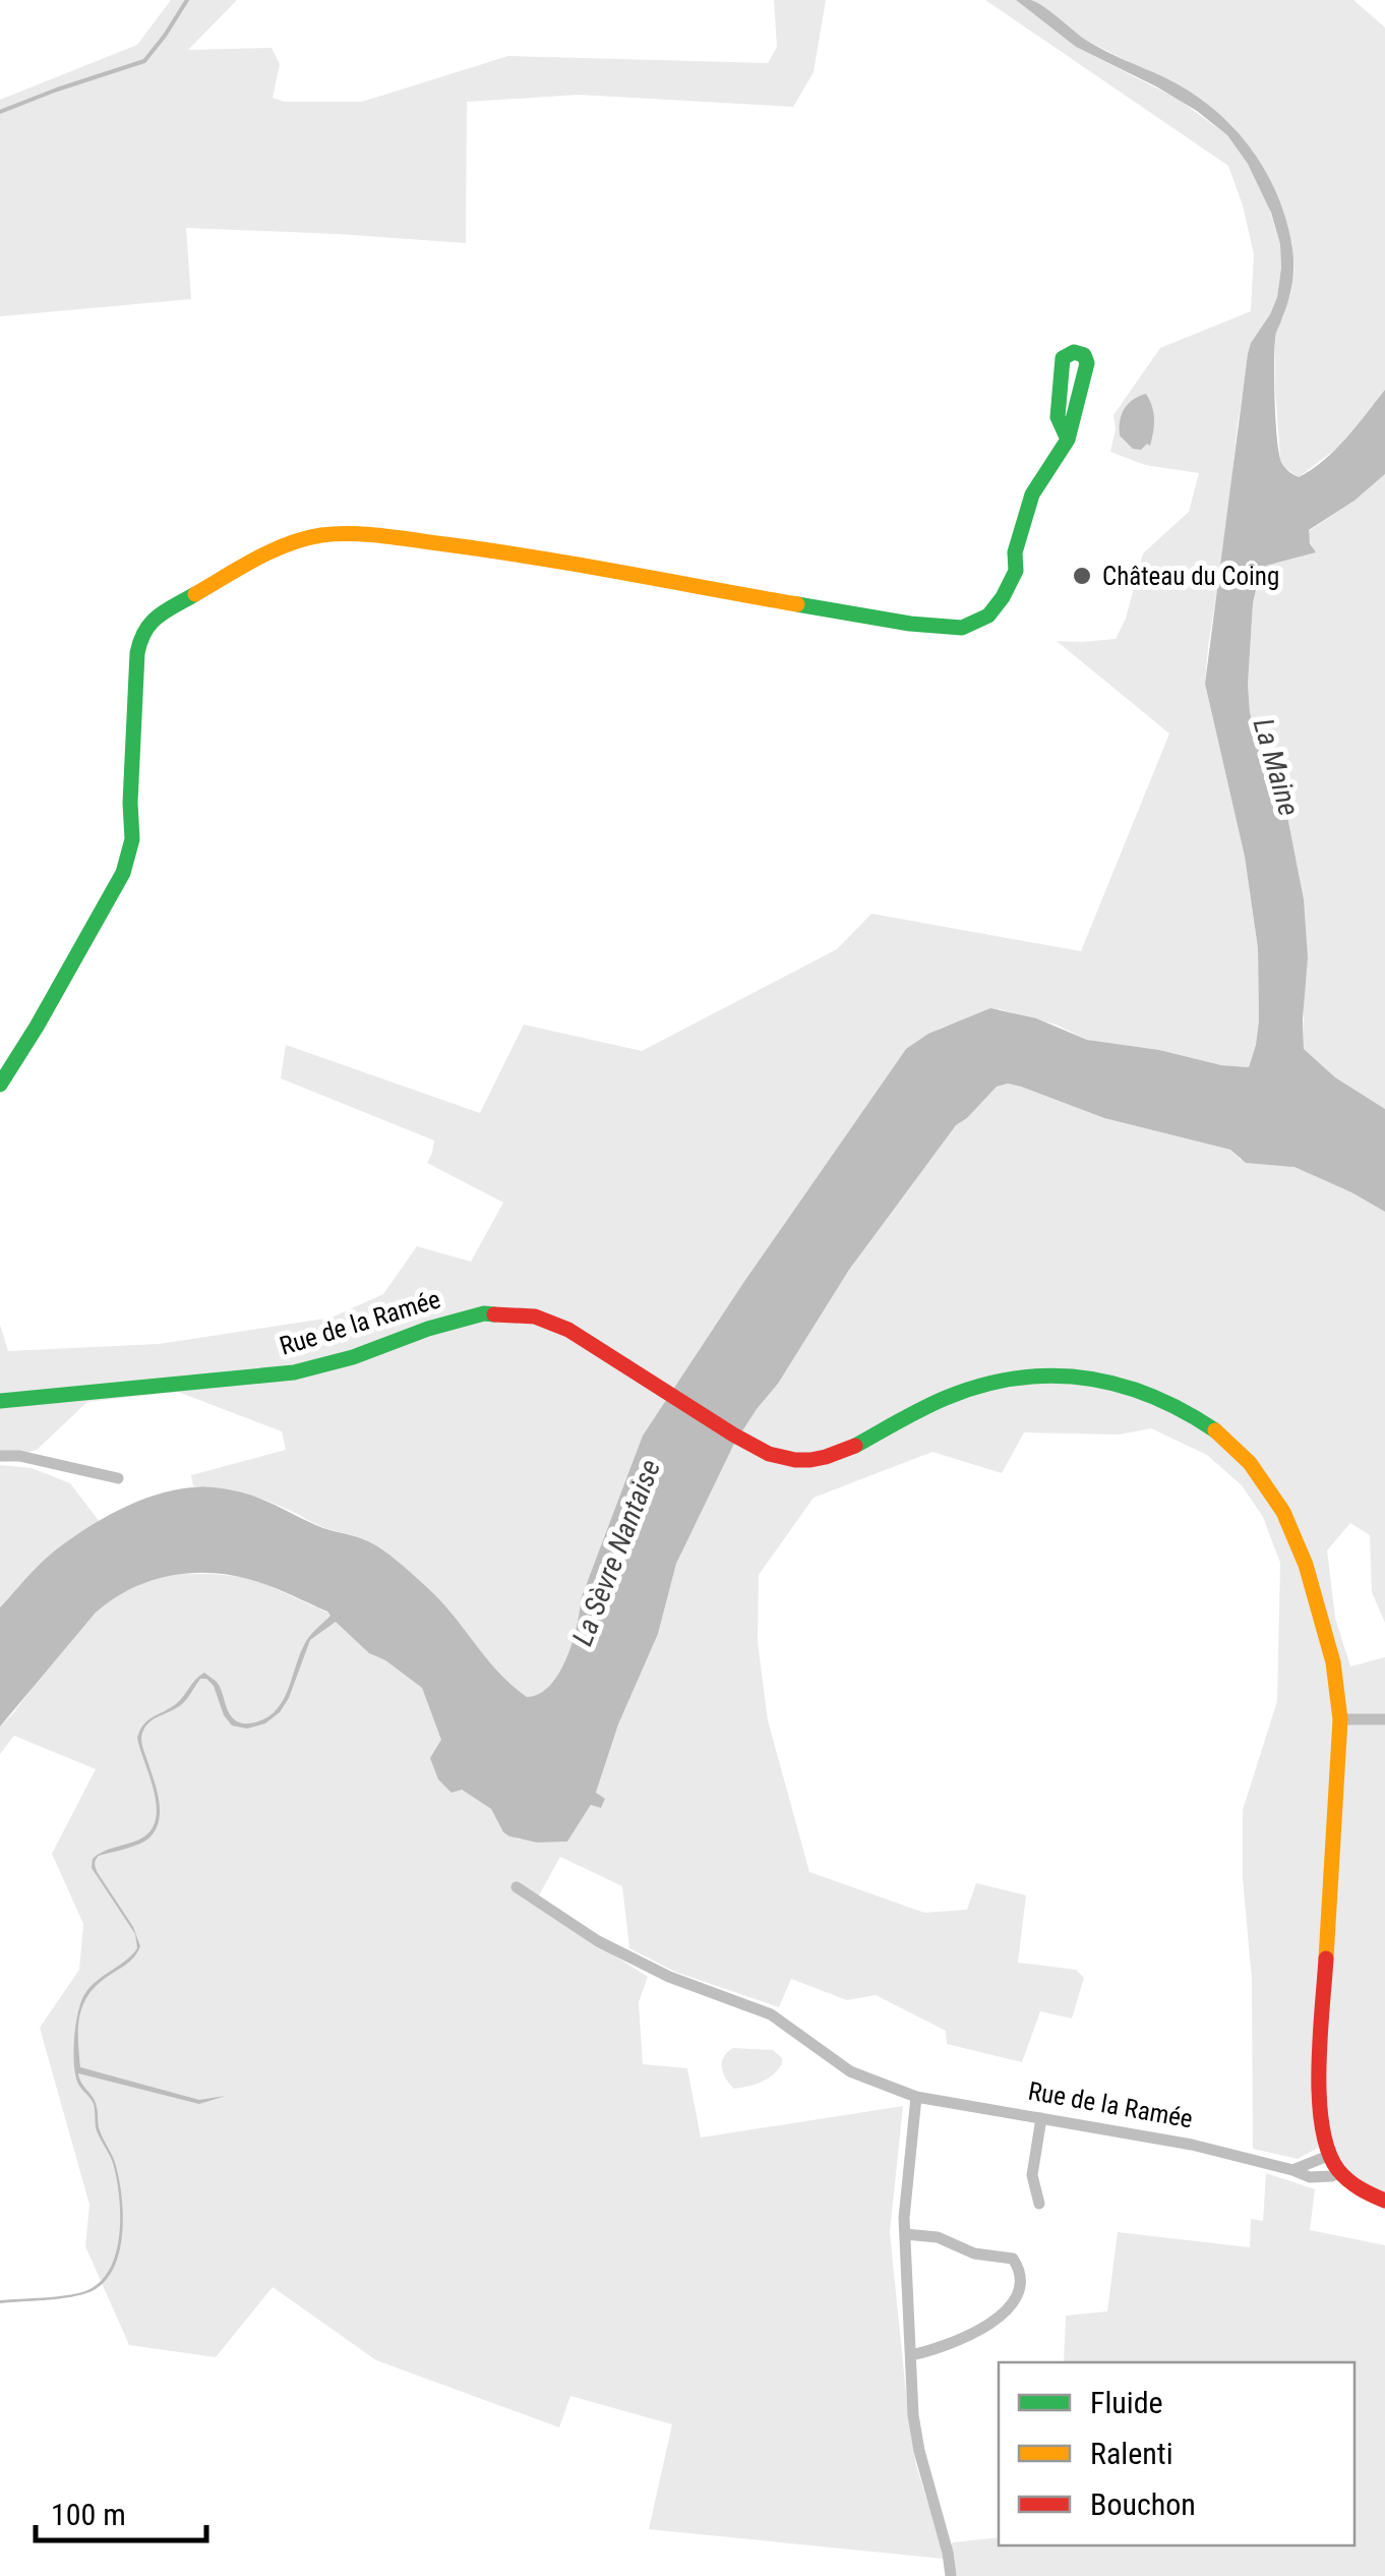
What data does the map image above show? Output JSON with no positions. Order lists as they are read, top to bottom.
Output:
{
  "streets": {
    "main road": ["Rue de la Ramée"]
  },
  "water": ["La Maine", "La Sèvre Nantaise"],
  "places": ["Château du Coing"],
  "legend": ["Fluide", "Ralenti", "Bouchon"],
  "scale_bar": "100 m"
}
